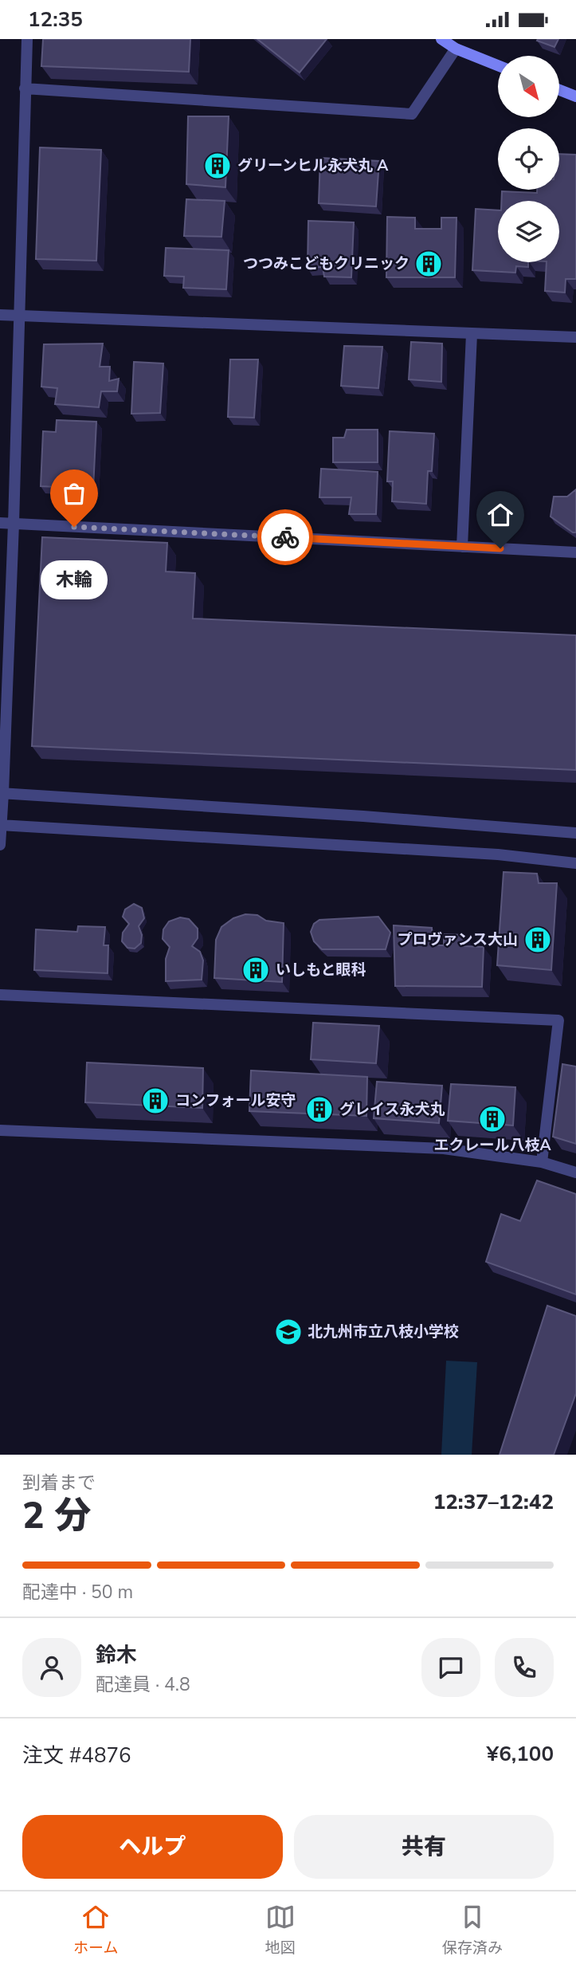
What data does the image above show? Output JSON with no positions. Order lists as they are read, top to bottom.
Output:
{
  "places": {
    "building": [
      "グリーンヒル永犬丸 A",
      "つつみこどもクリニック",
      "プロヴァンス大山",
      "いしもと眼科",
      "コンフォール安守",
      "グレイス永犬丸",
      "エクレール八枝A"
    ],
    "other": ["木輪"],
    "school or university": ["北九州市立八枝小学校"]
  },
  "north": "bottom right",
  "page": {
    "status": "12:35",
    "bubble": "木輪",
    "heading": ["2 分", "到着まで", "12:37–12:42"],
    "panel": [
      "鈴木",
      "配達員 · 4.8",
      "注文 #4876",
      "¥6,100"
    ],
    "bar": "配達中 · 50 m",
    "buttons": ["ヘルプ", "共有"],
    "tabs": ["ホーム", "地図", "保存済み"]
  }
}
